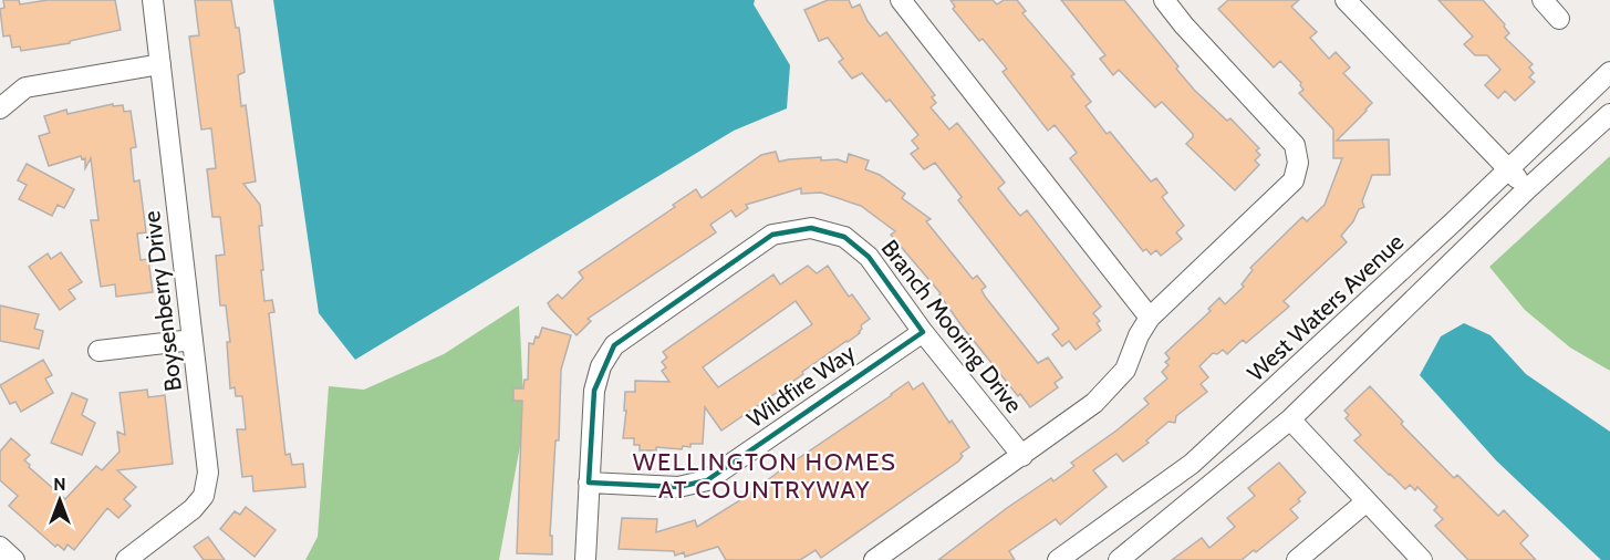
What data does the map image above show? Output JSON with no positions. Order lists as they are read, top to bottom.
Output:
{
  "streets": {
    "street": [
      "Boysenberry Drive",
      "West Waters Avenue",
      "Branch Mooring Drive",
      "Wildfire Way"
    ]
  },
  "crossings": [
    ["Branch Mooring Drive", "Wildfire Way"]
  ],
  "districts": ["WELLINGTON HOMES AT COUNTRYWAY"],
  "north": "top"
}
